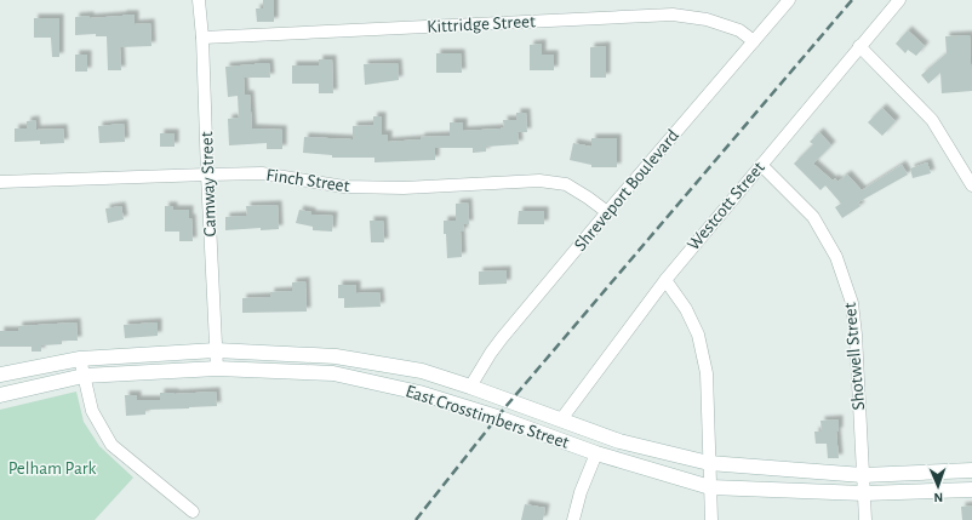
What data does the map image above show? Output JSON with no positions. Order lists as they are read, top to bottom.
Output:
{
  "streets": {
    "main road": ["East Crosstimbers Street"],
    "street": [
      "Kittridge Street",
      "Finch Street",
      "Camway Street",
      "Shreveport Boulevard",
      "Westcott Street",
      "Shotwell Street"
    ]
  },
  "crossings": [
    ["Kittridge Street", "Camway Street"],
    ["Kittridge Street", "Shreveport Boulevard"],
    ["Finch Street", "Camway Street"],
    ["Finch Street", "Shreveport Boulevard"],
    ["Camway Street", "East Crosstimbers Street"],
    ["Shreveport Boulevard", "East Crosstimbers Street"],
    ["Westcott Street", "Shotwell Street"],
    ["Westcott Street", "East Crosstimbers Street"],
    ["Shotwell Street", "East Crosstimbers Street"]
  ],
  "parks": ["Pelham Park"],
  "north": "bottom"
}
